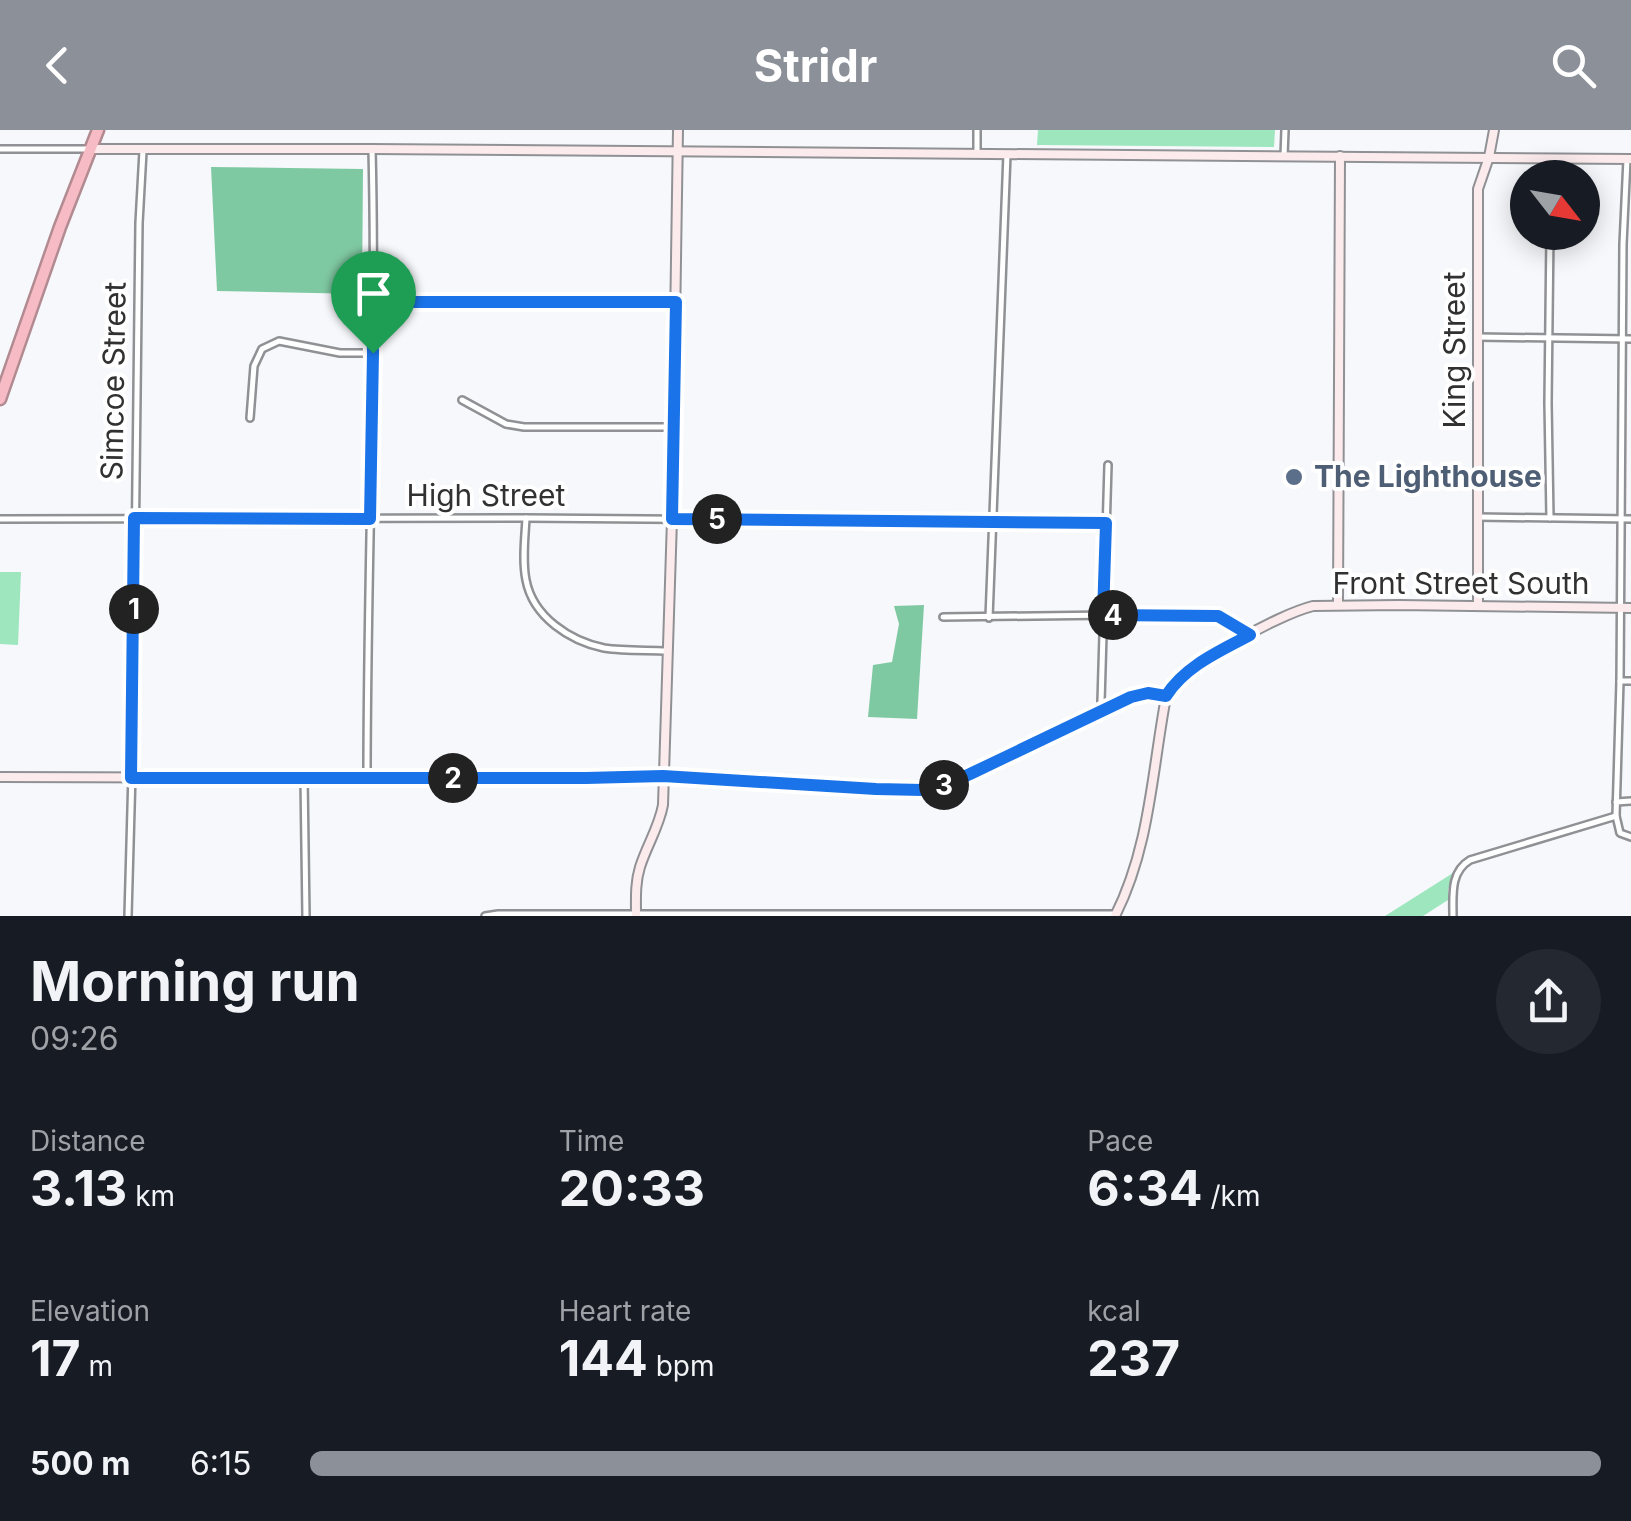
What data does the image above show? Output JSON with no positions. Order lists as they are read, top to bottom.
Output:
{
  "streets": {
    "street": [
      "King Street",
      "Simcoe Street",
      "High Street",
      "Front Street South"
    ]
  },
  "crossings": [
    ["King Street", "Front Street South"],
    ["Simcoe Street", "High Street"]
  ],
  "places": ["The Lighthouse"],
  "north": "bottom right",
  "page": {
    "header": "Stridr",
    "pins": [
      "5",
      "1",
      "4",
      "2",
      "3"
    ],
    "heading": ["Morning run", "09:26"],
    "stats": [
      ["Distance", "3.13 km"],
      ["Time", "20:33"],
      ["Pace", "6:34 /km"],
      ["Elevation", "17 m"],
      ["Heart rate", "144 bpm"],
      ["kcal", "237"]
    ],
    "list": [
      {
        "name": "500 m",
        "note": "6:15"
      }
    ]
  }
}
